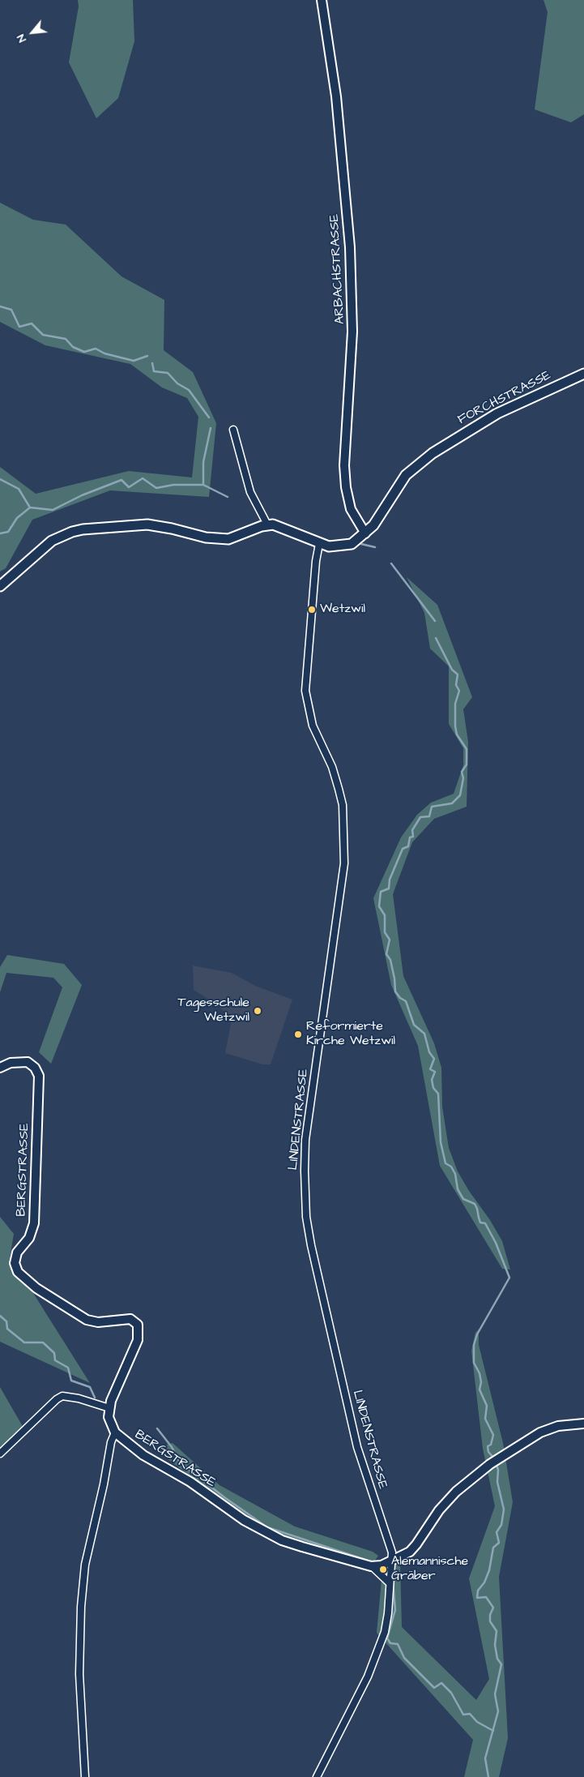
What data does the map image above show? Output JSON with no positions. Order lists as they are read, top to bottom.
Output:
{
  "streets": {
    "main road": ["FORCHSTRASSE"],
    "street": ["ARBACHSTRASSE", "LINDENSTRASSE", "BERGSTRASSE"]
  },
  "crossings": [
    ["ARBACHSTRASSE", "FORCHSTRASSE"],
    ["FORCHSTRASSE", "LINDENSTRASSE"]
  ],
  "places": [
    "Wetzwil",
    "Tagesschule Wetzwil",
    "Reformierte Kirche Wetzwil",
    "Alemannische Gräber"
  ],
  "north": "bottom left"
}
